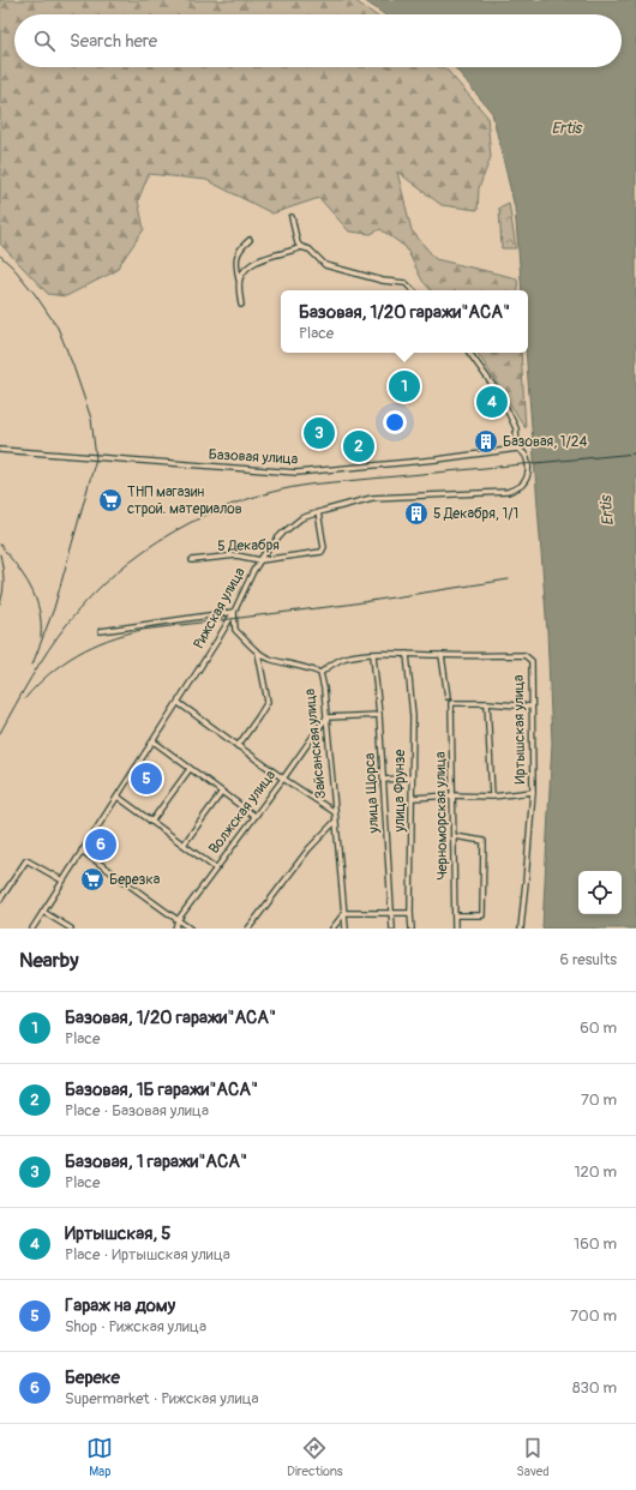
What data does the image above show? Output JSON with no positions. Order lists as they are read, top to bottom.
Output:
{
  "streets": {
    "street": [
      "Базовая улица",
      "5 Декабря",
      "Рижская улица",
      "Иртышская улица",
      "Зайсанская улица",
      "улица Фрунзе",
      "улица Щорса",
      "Волжская улица",
      "Черноморская улица"
    ]
  },
  "crossings": [
    ["Базовая улица", "Рижская улица"],
    ["5 Декабря", "Рижская улица"],
    ["Рижская улица", "Зайсанская улица"],
    ["Иртышская улица", "Зайсанская улица"],
    ["Иртышская улица", "улица Фрунзе"],
    ["Иртышская улица", "улица Щорса"],
    ["Зайсанская улица", "Волжская улица"]
  ],
  "water": ["Ertis"],
  "places": {
    "building": ["Базовая, 1/24", "5 Декабря, 1/1"],
    "supermarket": ["ТНП магазин строй. материалов", "Березка"]
  },
  "page": {
    "search": "Search here",
    "popup": ["Базовая, 1/20 гаражи\"ACА\"", "Place"],
    "pins": [
      "1",
      "4",
      "3",
      "2",
      "5",
      "6"
    ],
    "heading": ["Nearby", "6 results"],
    "list": [
      {
        "mark": "1",
        "name": "Базовая, 1/20 гаражи\"ACА\"",
        "note": "Place",
        "value": "60 m"
      },
      {
        "mark": "2",
        "name": "Базовая, 1Б гаражи\"ACА\"",
        "note": "Place · Базовая улица",
        "value": "70 m"
      },
      {
        "mark": "3",
        "name": "Базовая, 1 гаражи\"ACА\"",
        "note": "Place",
        "value": "120 m"
      },
      {
        "mark": "4",
        "name": "Иртышская, 5",
        "note": "Place · Иртышская улица",
        "value": "160 m"
      },
      {
        "mark": "5",
        "name": "Гараж на дому",
        "note": "Shop · Рижская улица",
        "value": "700 m"
      },
      {
        "mark": "6",
        "name": "Береке",
        "note": "Supermarket · Рижская улица",
        "value": "830 m"
      }
    ],
    "nav": ["Map", "Directions", "Saved"]
  }
}
